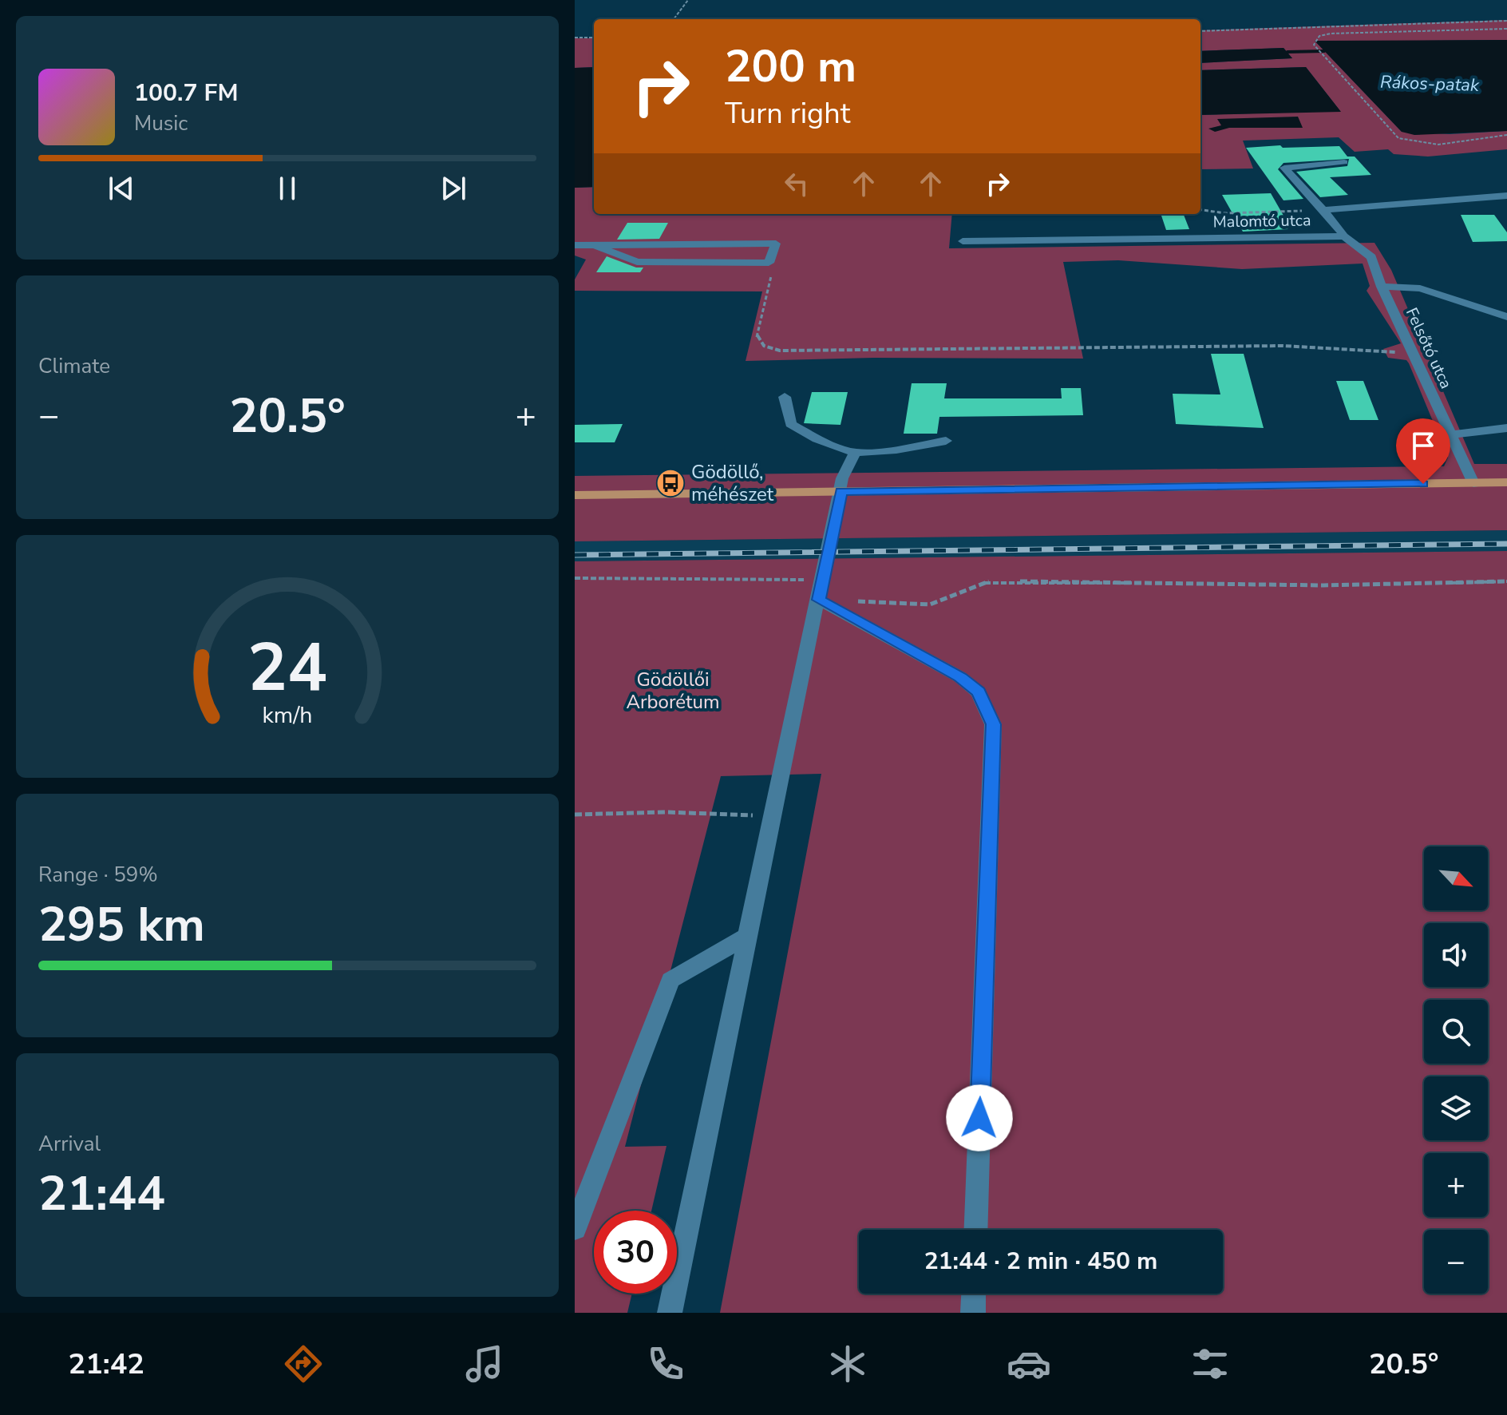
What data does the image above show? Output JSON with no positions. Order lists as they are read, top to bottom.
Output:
{
  "streets": {
    "street": ["Malomtó utca", "Felsőtó utca"]
  },
  "crossings": [
    ["Malomtó utca", "Felsőtó utca"]
  ],
  "water": ["Rákos-patak"],
  "parks": ["Gödöllői Arborétum"],
  "places": {
    "bus stop": ["Gödöllő, méhészet"]
  },
  "north": "bottom right",
  "page": {
    "turn": ["200 m", "Turn right"],
    "song": ["100.7 FM", "Music"],
    "tile": [
      "Climate",
      ["Range · 59%", "295 km"],
      ["Arrival", "21:44"]
    ],
    "heat": ["−", "20.5°", "+"],
    "map_buttons": ["+", "−"],
    "limit": "30",
    "trip": "21:44 · 2 min · 450 m",
    "tabs": ["21:42", "20.5°"],
    "gauge": ["24", "km/h"]
  }
}
